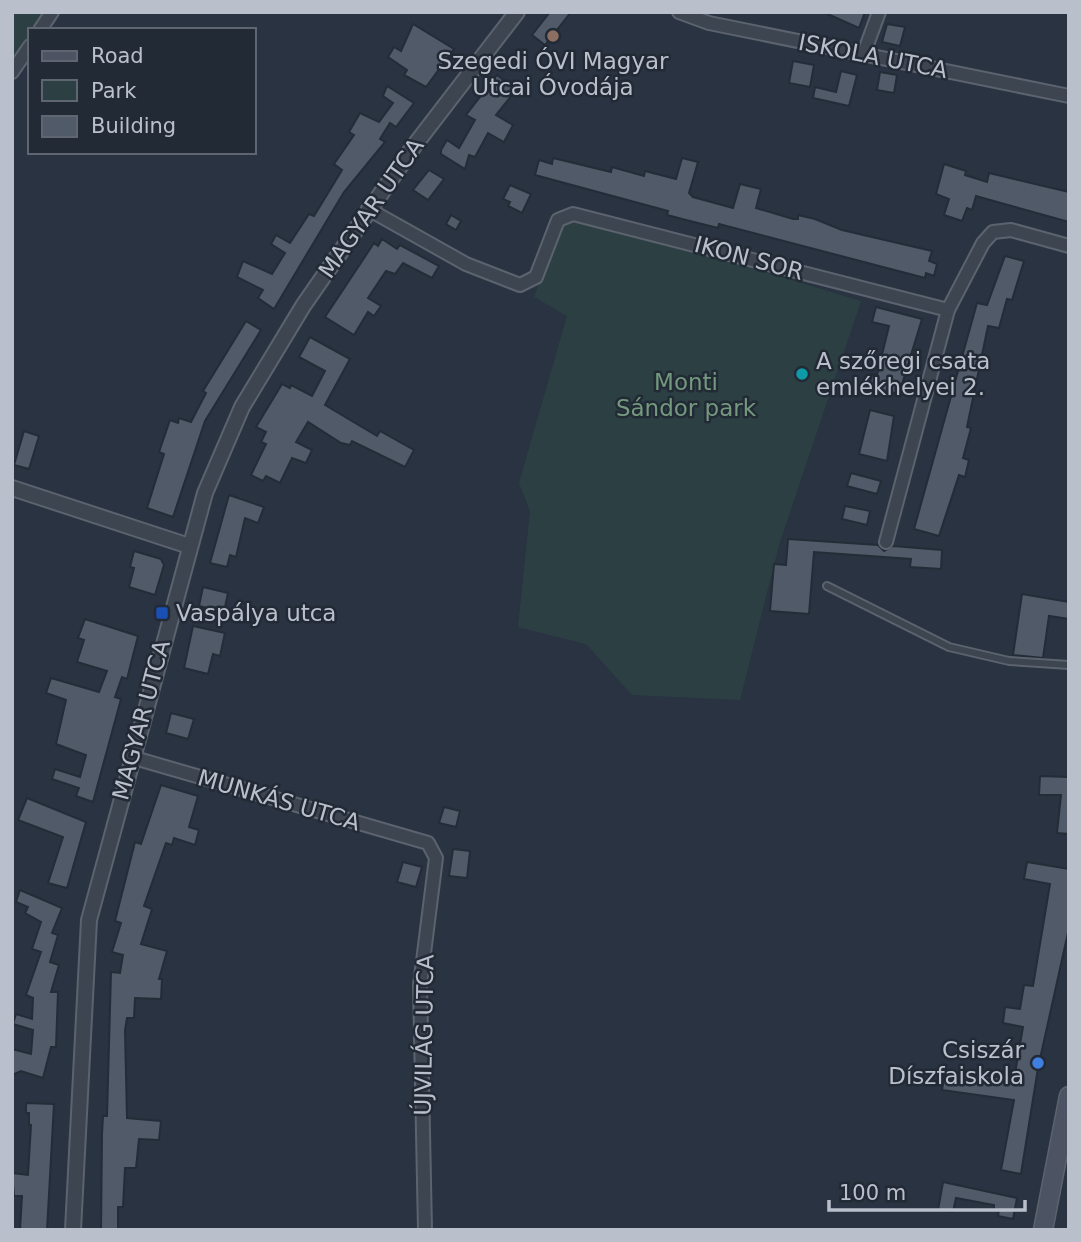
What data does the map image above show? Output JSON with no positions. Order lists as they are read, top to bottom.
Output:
{
  "streets": {
    "street": [
      "ISKOLA UTCA",
      "MAGYAR UTCA",
      "IKON SOR",
      "MUNKÁS UTCA",
      "ÚJVILÁG UTCA"
    ]
  },
  "crossings": [
    ["MAGYAR UTCA", "IKON SOR"],
    ["MAGYAR UTCA", "MUNKÁS UTCA"],
    ["MUNKÁS UTCA", "ÚJVILÁG UTCA"]
  ],
  "parks": ["Monti Sándor park"],
  "places": {
    "other": ["Szegedi ÓVI Magyar Utcai Óvodája", "A szőregi csata emlékhelyei 2.", "Csiszár Díszfaiskola"],
    "transit": ["Vaspálya utca"]
  },
  "legend": ["Road", "Park", "Building"],
  "scale_bar": "100 m"
}
